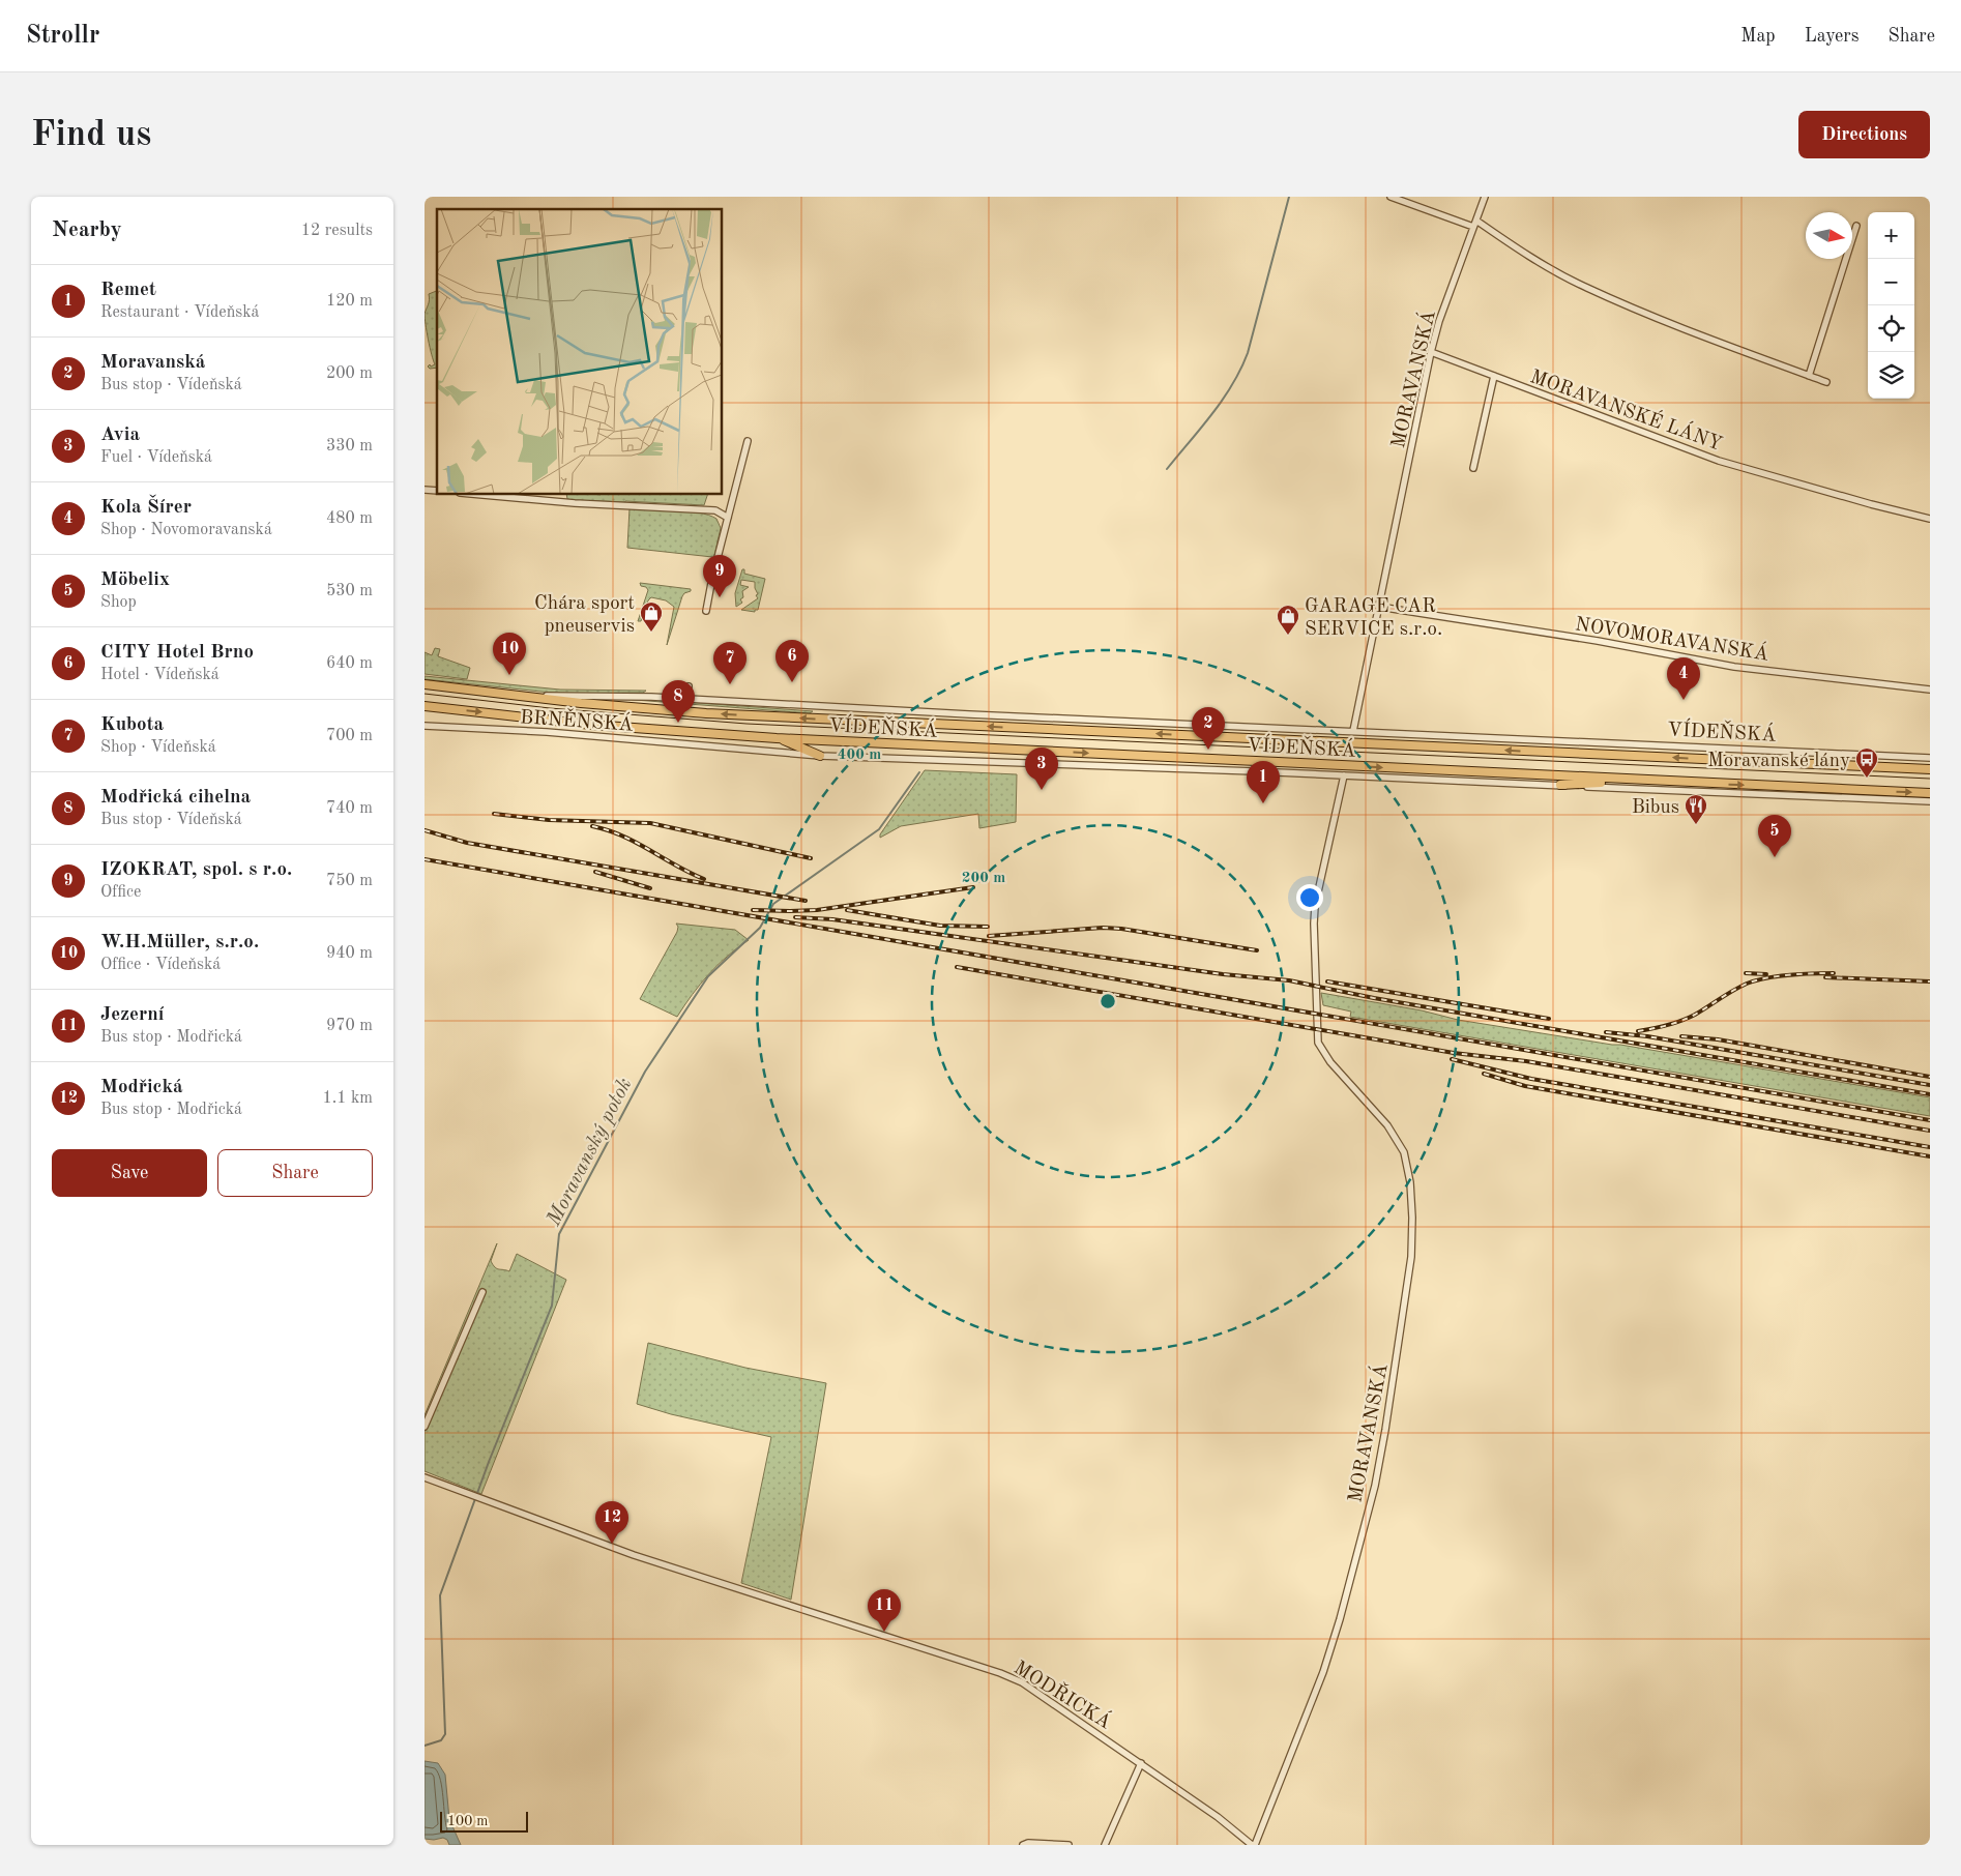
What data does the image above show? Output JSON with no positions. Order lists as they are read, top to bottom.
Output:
{
  "streets": {
    "highway": ["VÍDEŇSKÁ"],
    "street": [
      "MORAVANSKÁ",
      "MORAVANSKÉ LÁNY",
      "NOVOMORAVANSKÁ",
      "BRNĚNSKÁ",
      "MODŘICKÁ"
    ]
  },
  "crossings": [
    ["MORAVANSKÁ", "MORAVANSKÉ LÁNY"],
    ["MORAVANSKÁ", "NOVOMORAVANSKÁ"],
    ["MORAVANSKÁ", "VÍDEŇSKÁ"],
    ["MORAVANSKÁ", "MODŘICKÁ"],
    ["BRNĚNSKÁ", "VÍDEŇSKÁ"]
  ],
  "water": ["Moravanský potok"],
  "places": {
    "shop": ["Chára sport pneuservis", "GARAGE CAR SERVICE s.r.o."],
    "bus stop": ["Moravanské lány"],
    "restaurant": ["Bibus"]
  },
  "scale_bar": "100 m",
  "north": "right",
  "page": {
    "header": "Strollr",
    "nav": ["Map", "Layers", "Share"],
    "buttons": [
      "Directions",
      ["Save", "Share"]
    ],
    "title": "Find us",
    "heading": ["Nearby", "12 results"],
    "map_buttons": ["+", "−"],
    "list": [
      {
        "mark": "1",
        "name": "Remet",
        "note": "Restaurant · Vídeňská",
        "value": "120 m"
      },
      {
        "mark": "2",
        "name": "Moravanská",
        "note": "Bus stop · Vídeňská",
        "value": "200 m"
      },
      {
        "mark": "3",
        "name": "Avia",
        "note": "Fuel · Vídeňská",
        "value": "330 m"
      },
      {
        "mark": "4",
        "name": "Kola Šírer",
        "note": "Shop · Novomoravanská",
        "value": "480 m"
      },
      {
        "mark": "5",
        "name": "Möbelix",
        "note": "Shop",
        "value": "530 m"
      },
      {
        "mark": "6",
        "name": "CITY Hotel Brno",
        "note": "Hotel · Vídeňská",
        "value": "640 m"
      },
      {
        "mark": "7",
        "name": "Kubota",
        "note": "Shop · Vídeňská",
        "value": "700 m"
      },
      {
        "mark": "8",
        "name": "Modřická cihelna",
        "note": "Bus stop · Vídeňská",
        "value": "740 m"
      },
      {
        "mark": "9",
        "name": "IZOKRAT, spol. s r.o.",
        "note": "Office",
        "value": "750 m"
      },
      {
        "mark": "10",
        "name": "W.H.Müller, s.r.o.",
        "note": "Office · Vídeňská",
        "value": "940 m"
      },
      {
        "mark": "11",
        "name": "Jezerní",
        "note": "Bus stop · Modřická",
        "value": "970 m"
      },
      {
        "mark": "12",
        "name": "Modřická",
        "note": "Bus stop · Modřická",
        "value": "1.1 km"
      }
    ],
    "pins": [
      "9",
      "10",
      "6",
      "7",
      "4",
      "8",
      "2",
      "3",
      "1",
      "5",
      "12",
      "11"
    ],
    "scale": "100 m"
  },
  "rings": ["400 m", "200 m"]
}
